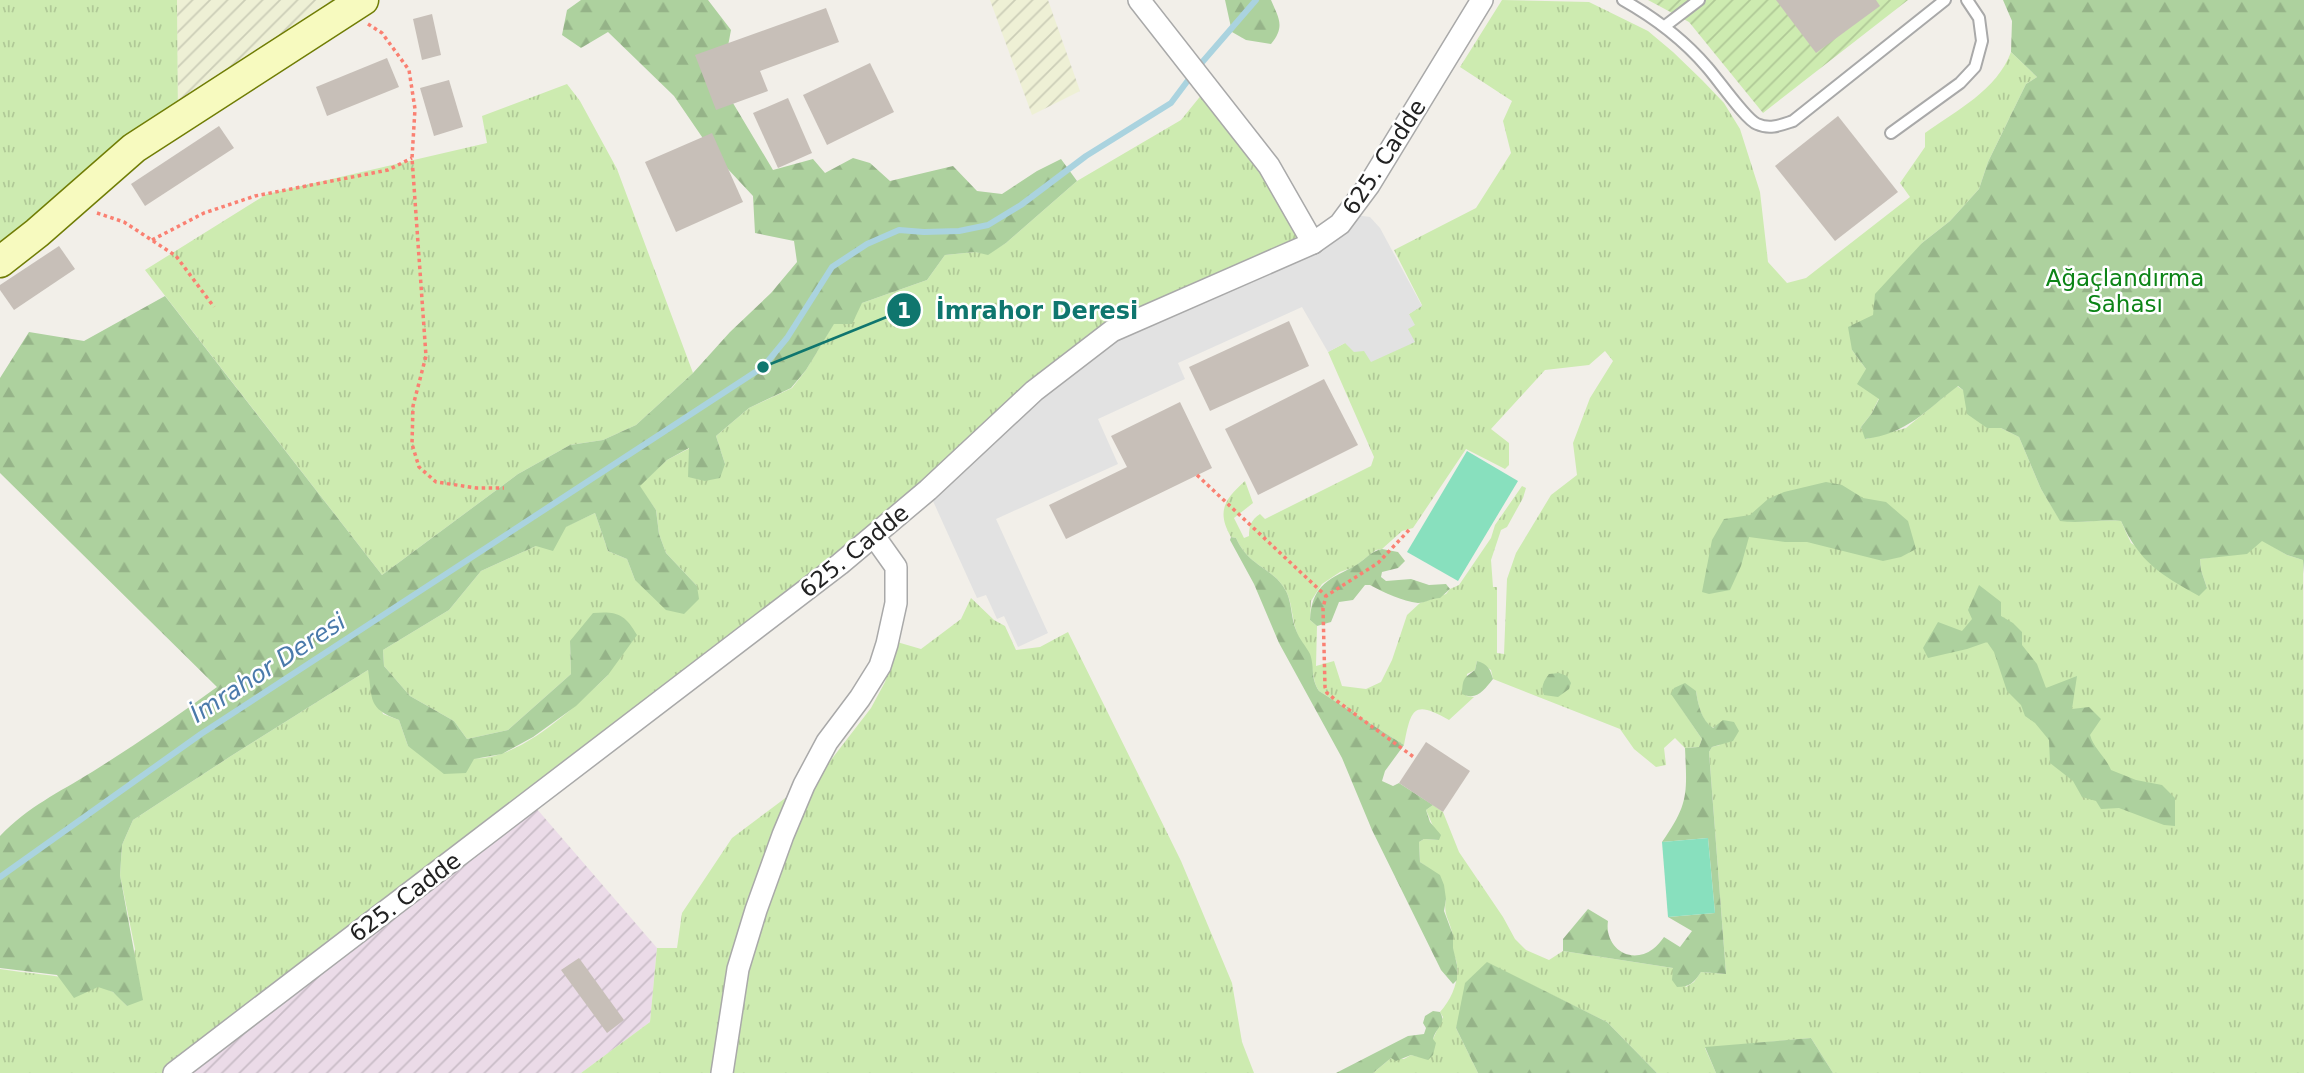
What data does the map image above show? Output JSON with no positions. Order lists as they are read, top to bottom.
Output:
{
  "streets": {
    "street": ["625. Cadde"]
  },
  "water": ["İmrahor Deresi"],
  "parks": ["Ağaçlandırma Sahası"],
  "places": ["İmrahor Deresi"]
}
